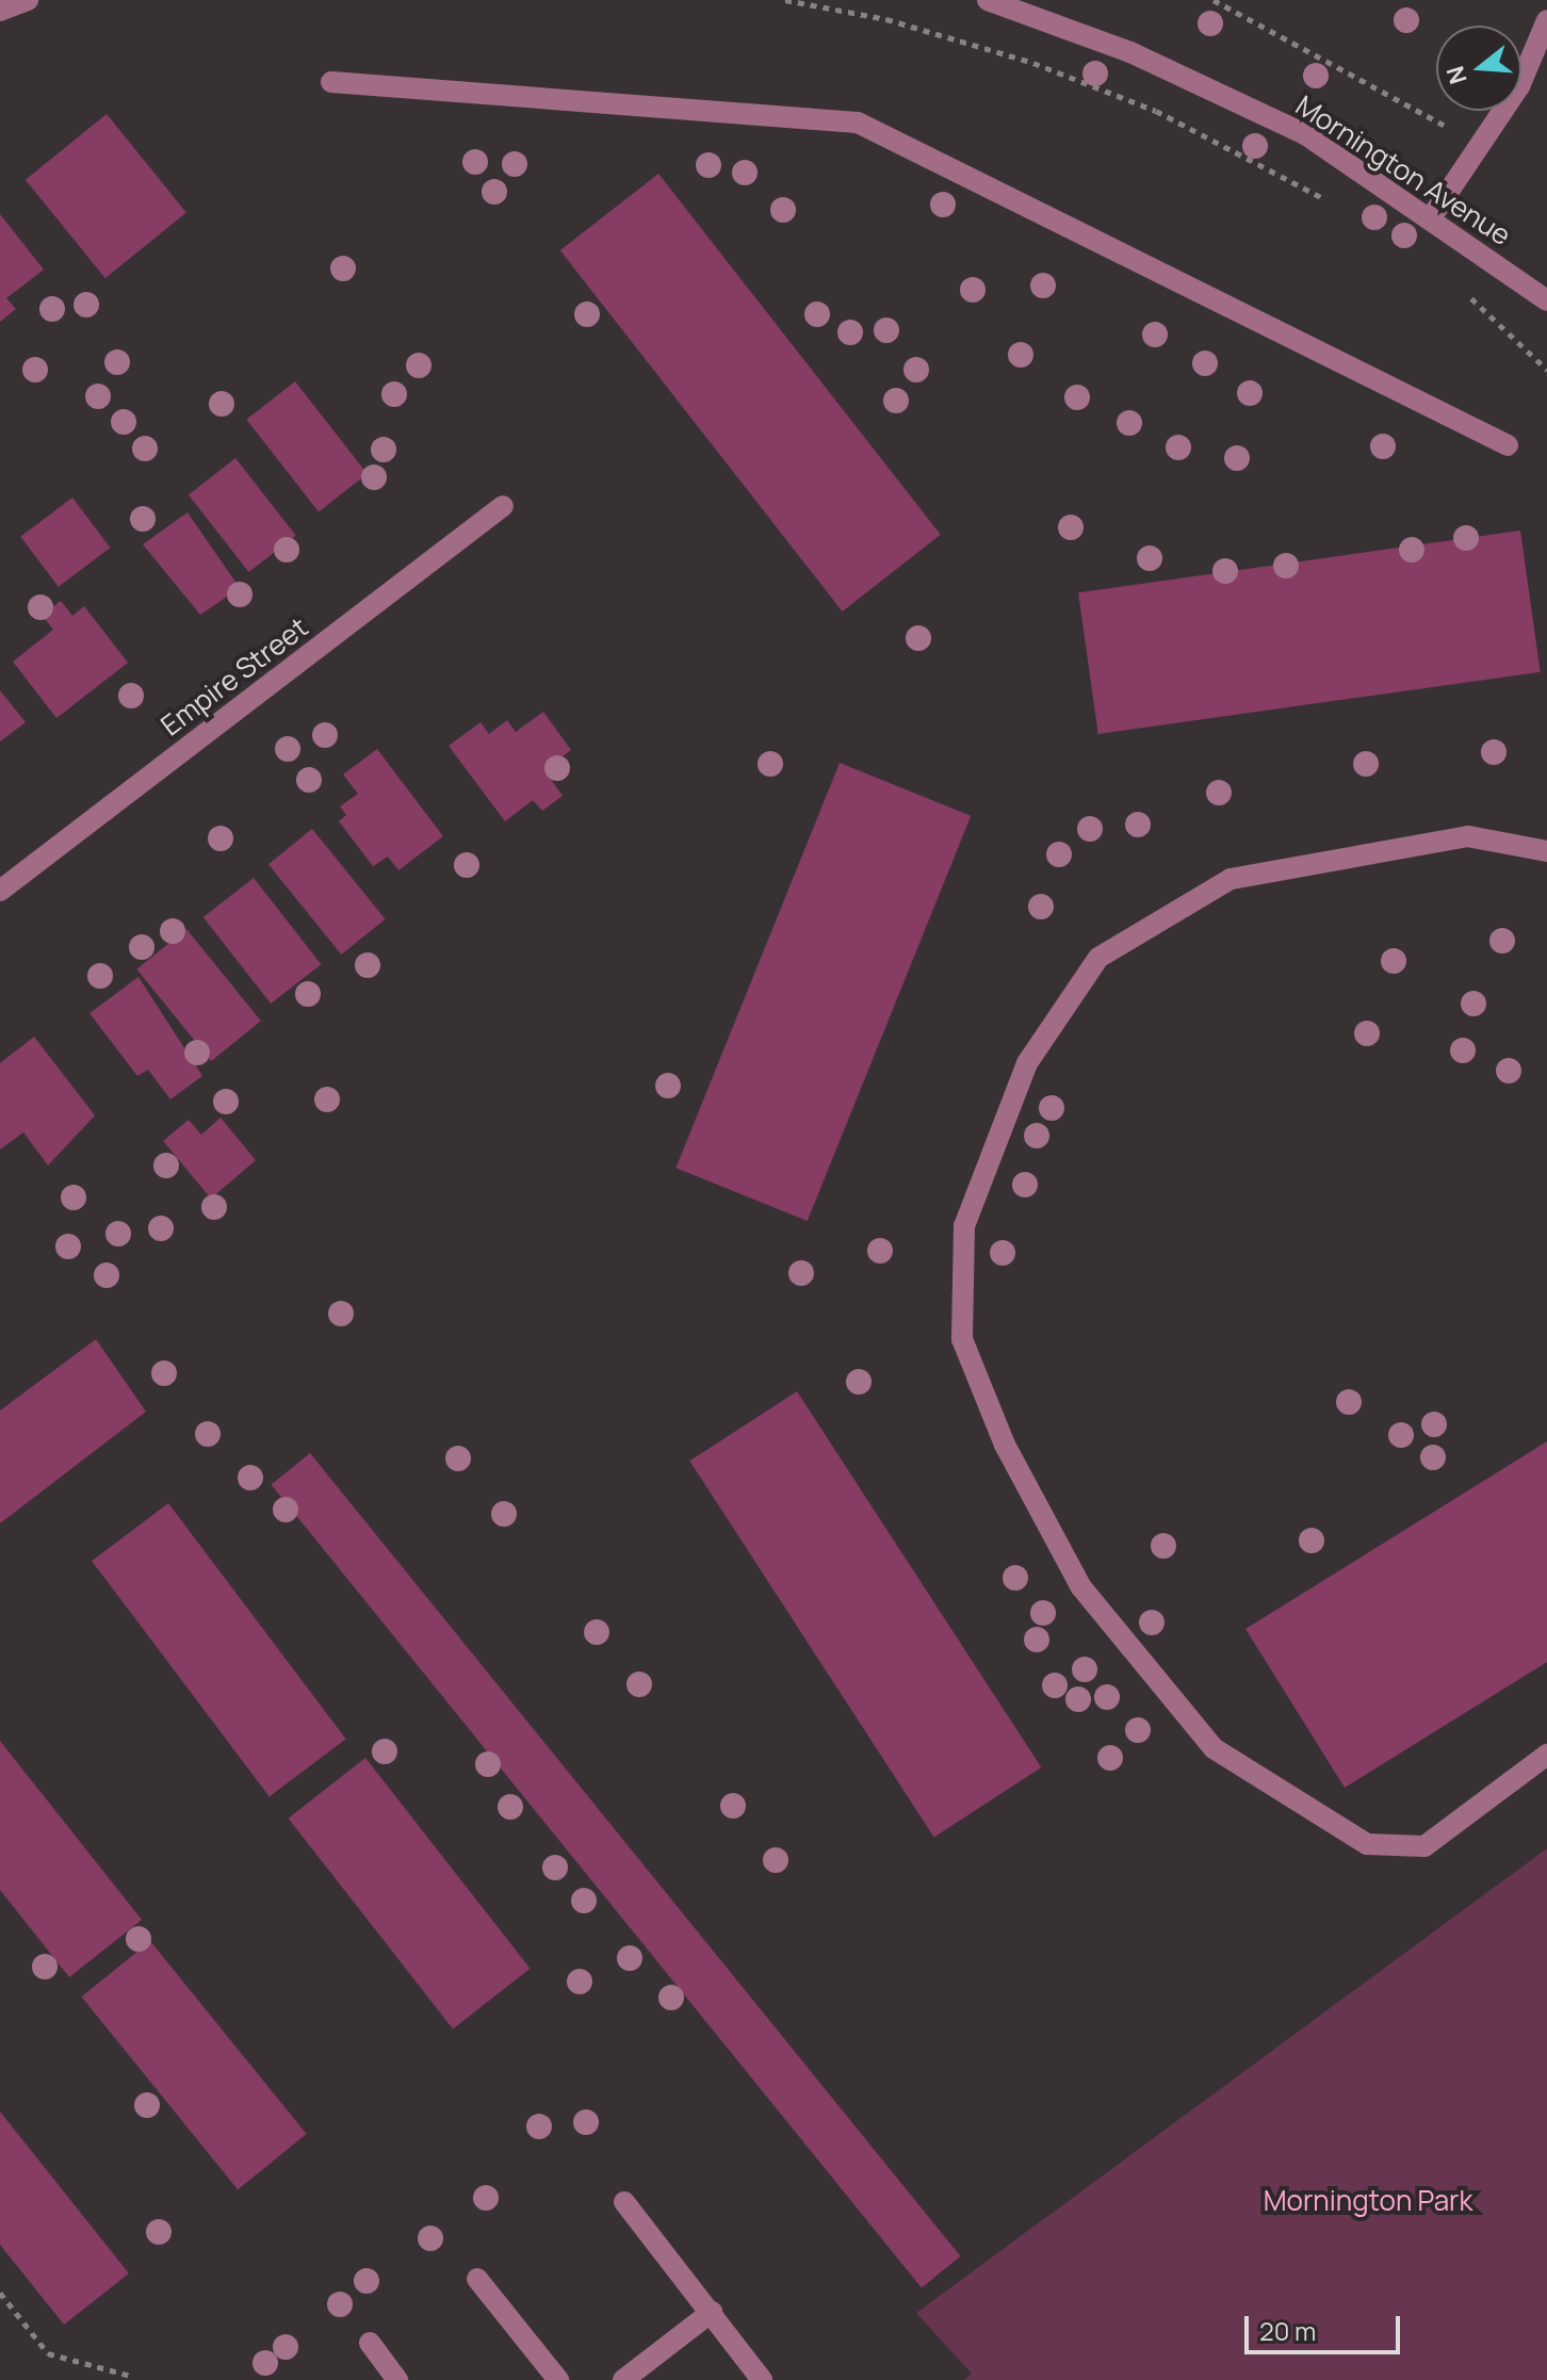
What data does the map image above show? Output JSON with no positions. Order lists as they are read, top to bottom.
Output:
{
  "streets": {
    "street": ["Mornington Avenue", "Empire Street"]
  },
  "parks": ["Mornington Park"],
  "scale_bar": "20 m",
  "north": "left"
}
